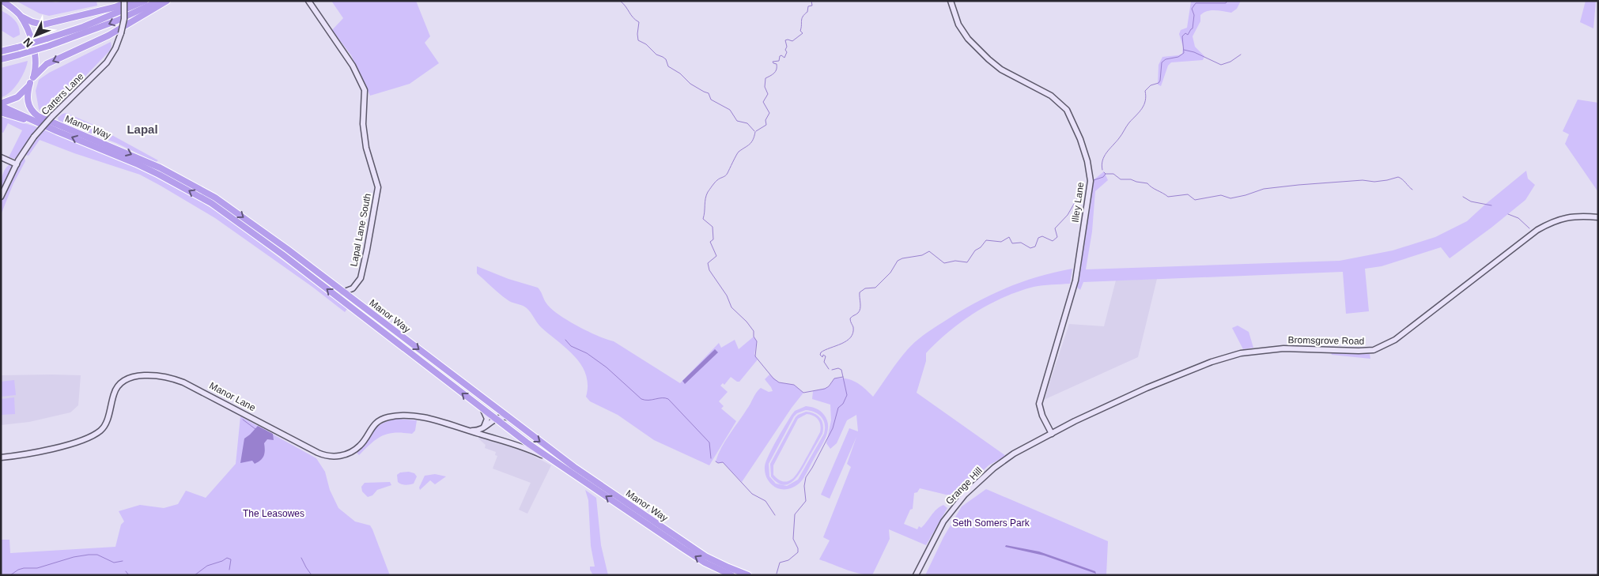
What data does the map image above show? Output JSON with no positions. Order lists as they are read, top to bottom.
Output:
{
  "streets": {
    "highway": ["Manor Way"],
    "main road": [
      "Carters Lane",
      "Illey Lane",
      "Lapal Lane South",
      "Bromsgrove Road",
      "Manor Lane",
      "Grange Hill"
    ]
  },
  "crossings": [
    ["Manor Way", "Manor Lane"],
    ["Illey Lane", "Bromsgrove Road"],
    ["Illey Lane", "Grange Hill"],
    ["Bromsgrove Road", "Grange Hill"]
  ],
  "districts": ["Lapal"],
  "parks": ["The Leasowes", "Seth Somers Park"],
  "north": "bottom left"
}
